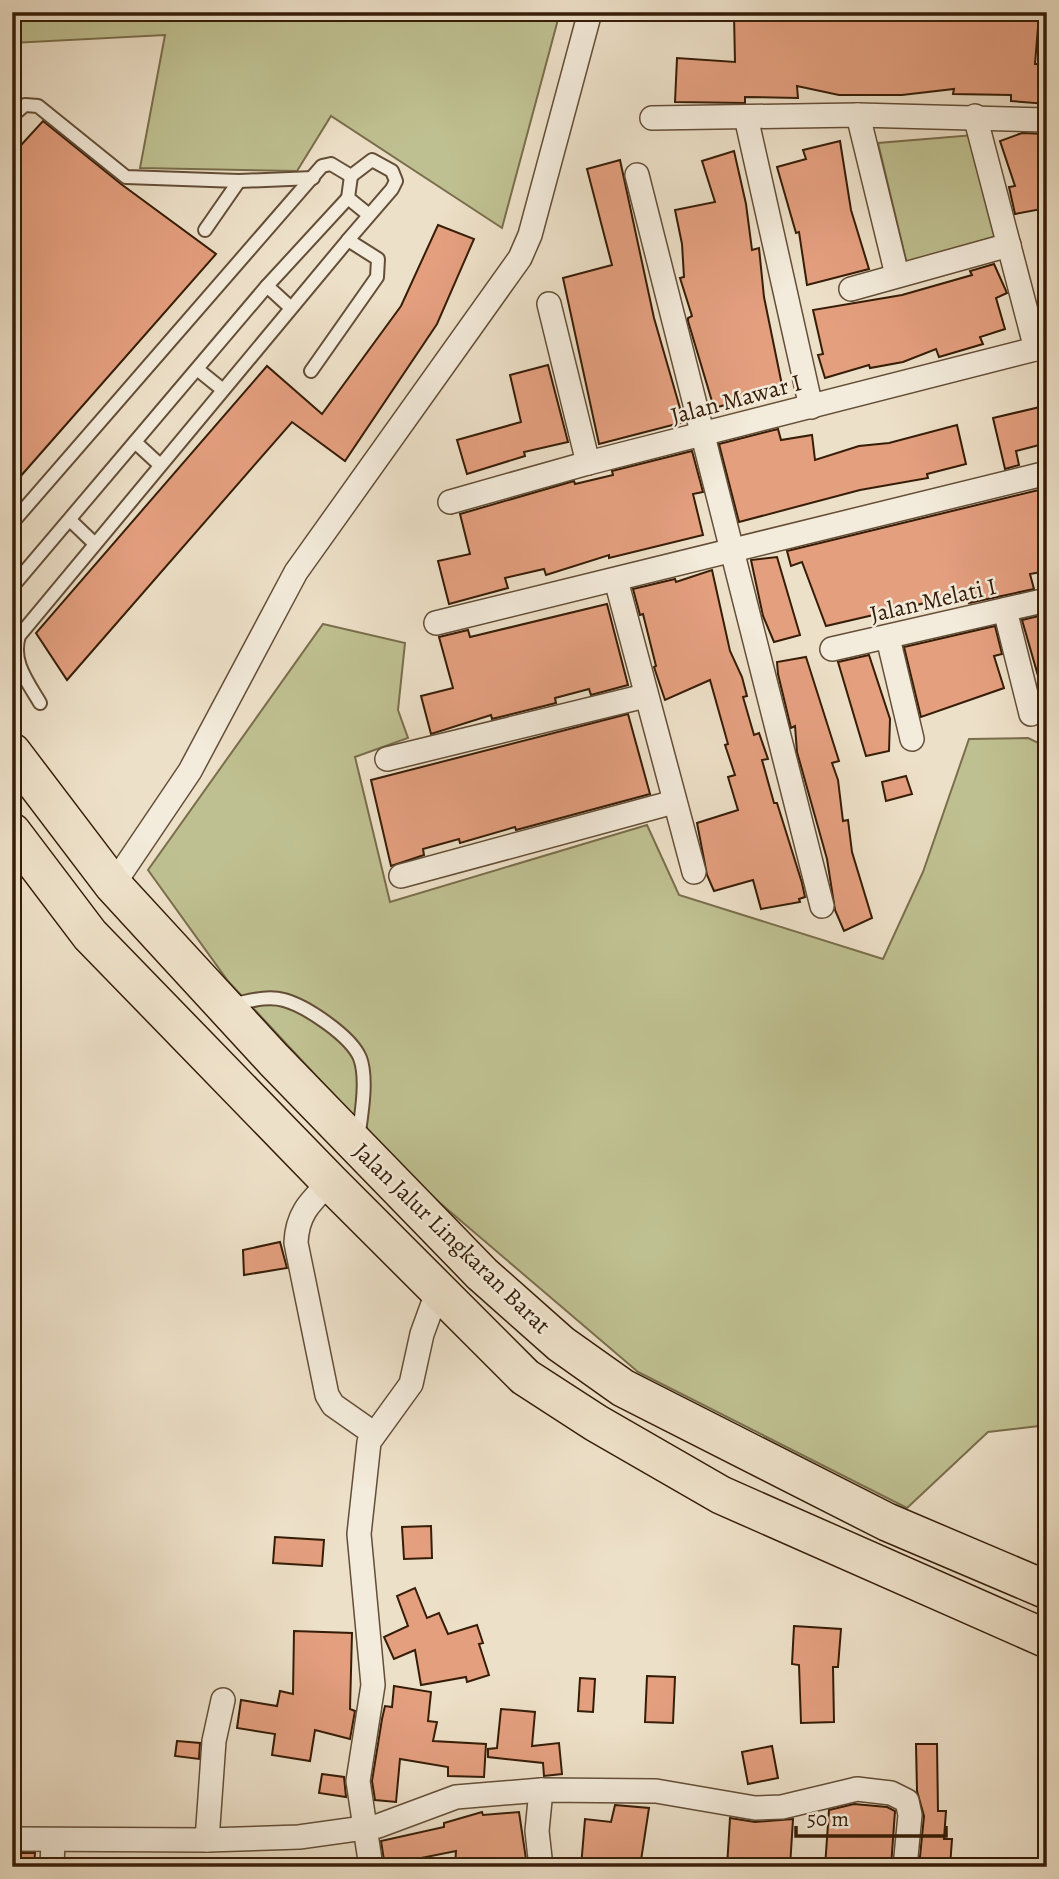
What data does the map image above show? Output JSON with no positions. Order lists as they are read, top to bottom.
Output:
{
  "streets": {
    "main road": ["Jalan Jalur Lingkaran Barat"],
    "street": ["Jalan Mawar I", "Jalan Melati I"]
  },
  "scale_bar": "50 m"
}
